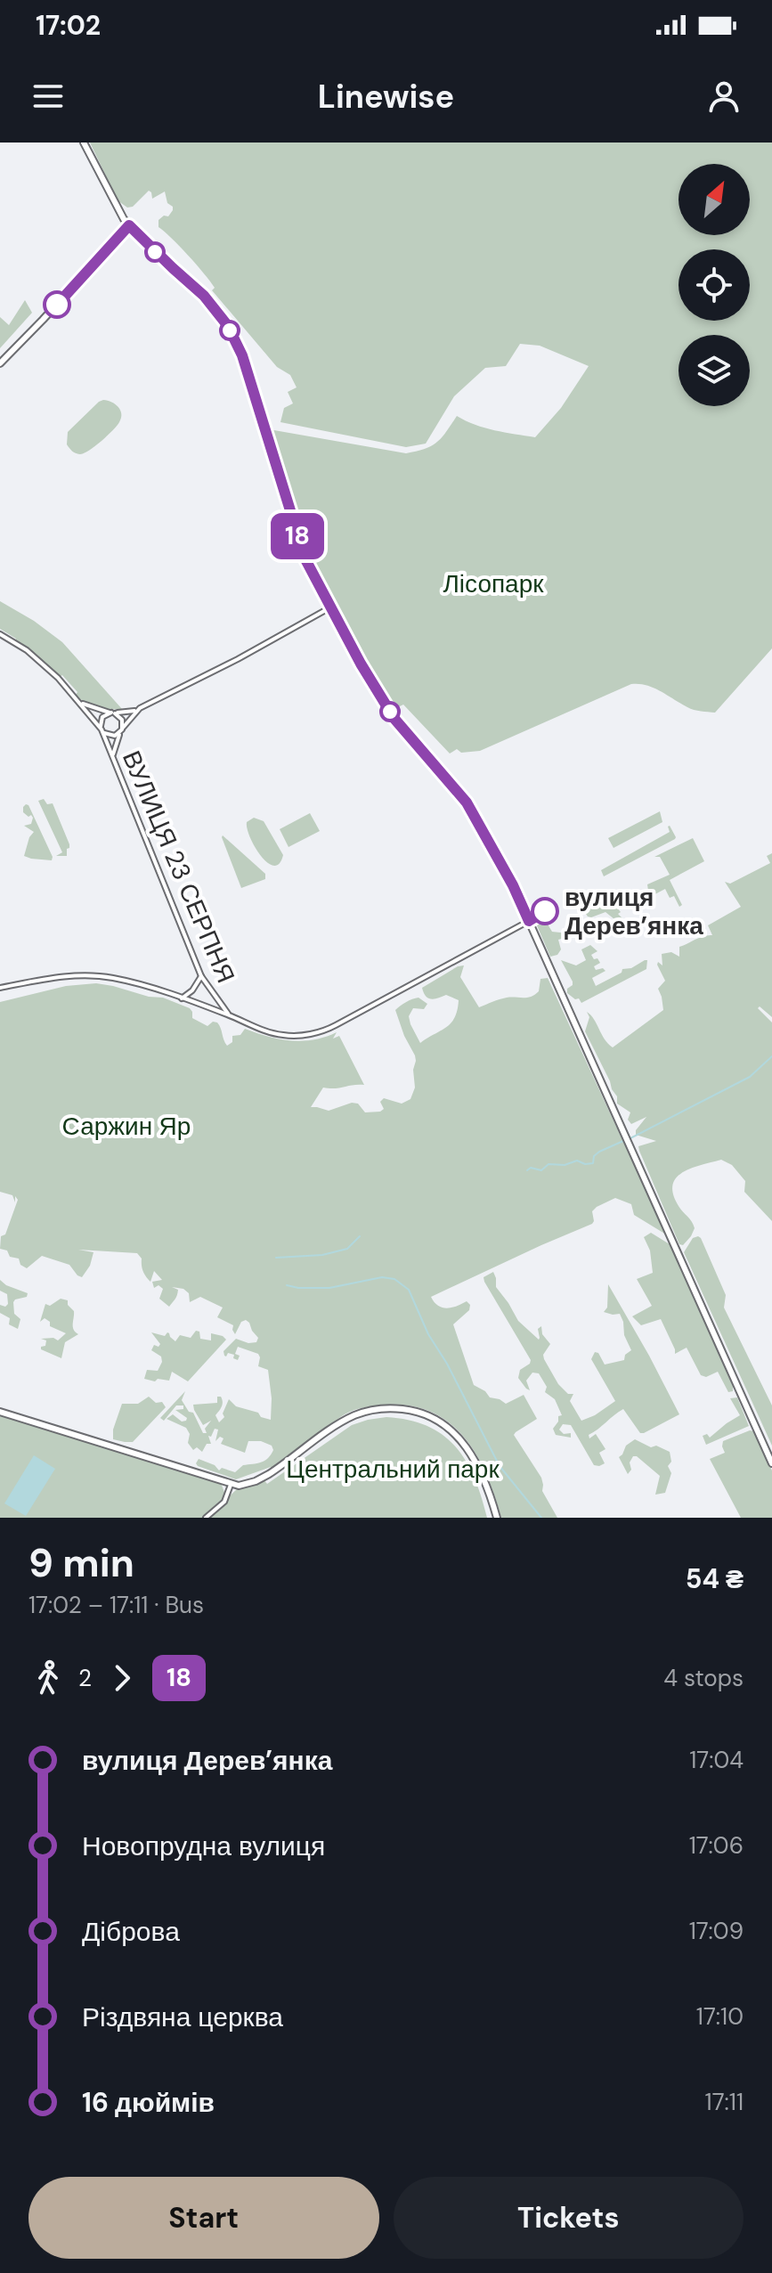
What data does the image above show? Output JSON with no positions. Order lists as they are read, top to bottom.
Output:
{
  "streets": {
    "street": ["ВУЛИЦЯ 23 СЕРПНЯ"]
  },
  "parks": ["Лісопарк", "Саржин Яр", "Центральний парк"],
  "places": ["вулиця Дерев’янка"],
  "lines": ["bus line 18"],
  "north": "top right",
  "page": {
    "status": "17:02",
    "header": "Linewise",
    "on_map": "18",
    "heading": ["9 min", "17:02 – 17:11 · Bus", "54 ₴"],
    "legs": ["2", "18", "4 stops"],
    "list": [
      {
        "name": "вулиця Дерев’янка",
        "value": "17:04"
      },
      {
        "name": "Новопрудна вулиця",
        "value": "17:06"
      },
      {
        "name": "Діброва",
        "value": "17:09"
      },
      {
        "name": "Різдвяна церква",
        "value": "17:10"
      },
      {
        "name": "16 дюймів",
        "value": "17:11"
      }
    ],
    "buttons": ["Start", "Tickets"]
  }
}
